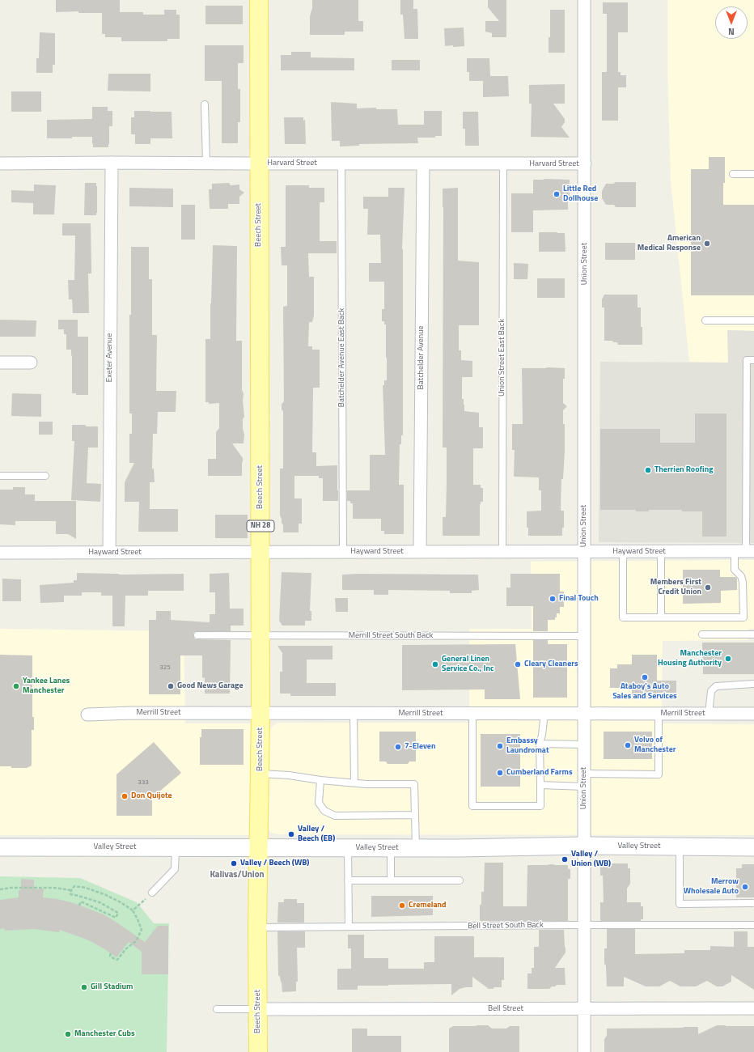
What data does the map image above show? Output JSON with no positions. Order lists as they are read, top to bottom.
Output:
{
  "streets": {
    "main road": ["Beech Street", "NH 28", "Valley Street"],
    "street": [
      "Harvard Street",
      "Union Street",
      "Exeter Avenue",
      "Batchelder Avenue",
      "Hayward Street",
      "Merrill Street",
      "Bell Street"
    ],
    "lane": [
      "Batchelder Avenue East Back",
      "Union Street East Back",
      "Merrill Street South Back",
      "Bell Street South Back"
    ]
  },
  "crossings": [
    ["Harvard Street", "Beech Street"],
    ["Harvard Street", "Union Street"],
    ["Harvard Street", "Exeter Avenue"],
    ["Harvard Street", "Batchelder Avenue East Back"],
    ["Harvard Street", "Batchelder Avenue"],
    ["Harvard Street", "Union Street East Back"],
    ["Beech Street", "Hayward Street"],
    ["Beech Street", "Merrill Street South Back"],
    ["Beech Street", "Merrill Street"],
    ["Beech Street", "Valley Street"],
    ["Beech Street", "Bell Street South Back"],
    ["Beech Street", "Bell Street"],
    ["Union Street", "Hayward Street"],
    ["Union Street", "Merrill Street South Back"],
    ["Union Street", "Merrill Street"],
    ["Union Street", "Valley Street"],
    ["Union Street", "Bell Street South Back"],
    ["Union Street", "Bell Street"],
    ["Exeter Avenue", "Hayward Street"],
    ["Batchelder Avenue East Back", "Hayward Street"],
    ["Batchelder Avenue", "Hayward Street"],
    ["Union Street East Back", "Hayward Street"]
  ],
  "districts": ["Kalivas/Union"],
  "places": [
    "Little Red Dollhouse",
    "American Medical Response",
    "Therrien Roofing",
    "Members First Credit Union",
    "Final Touch",
    "Manchester Housing Authority",
    "General Linen Service Co., Inc",
    "Cleary Cleaners",
    "Ataboy's Auto Sales and Services",
    "Yankee Lanes Manchester",
    "Good News Garage",
    "Volvo of Manchester",
    "Embassy Laundromat",
    "7-Eleven",
    "Cumberland Farms",
    "Don Quijote",
    "Valley / Beech (EB)",
    "Valley / Union (WB)",
    "Valley / Beech (WB)",
    "Merrow Wholesale Auto",
    "Cremeland",
    "Gill Stadium",
    "Manchester Cubs"
  ],
  "house_numbers": ["325", "333"],
  "north": "bottom"
}
